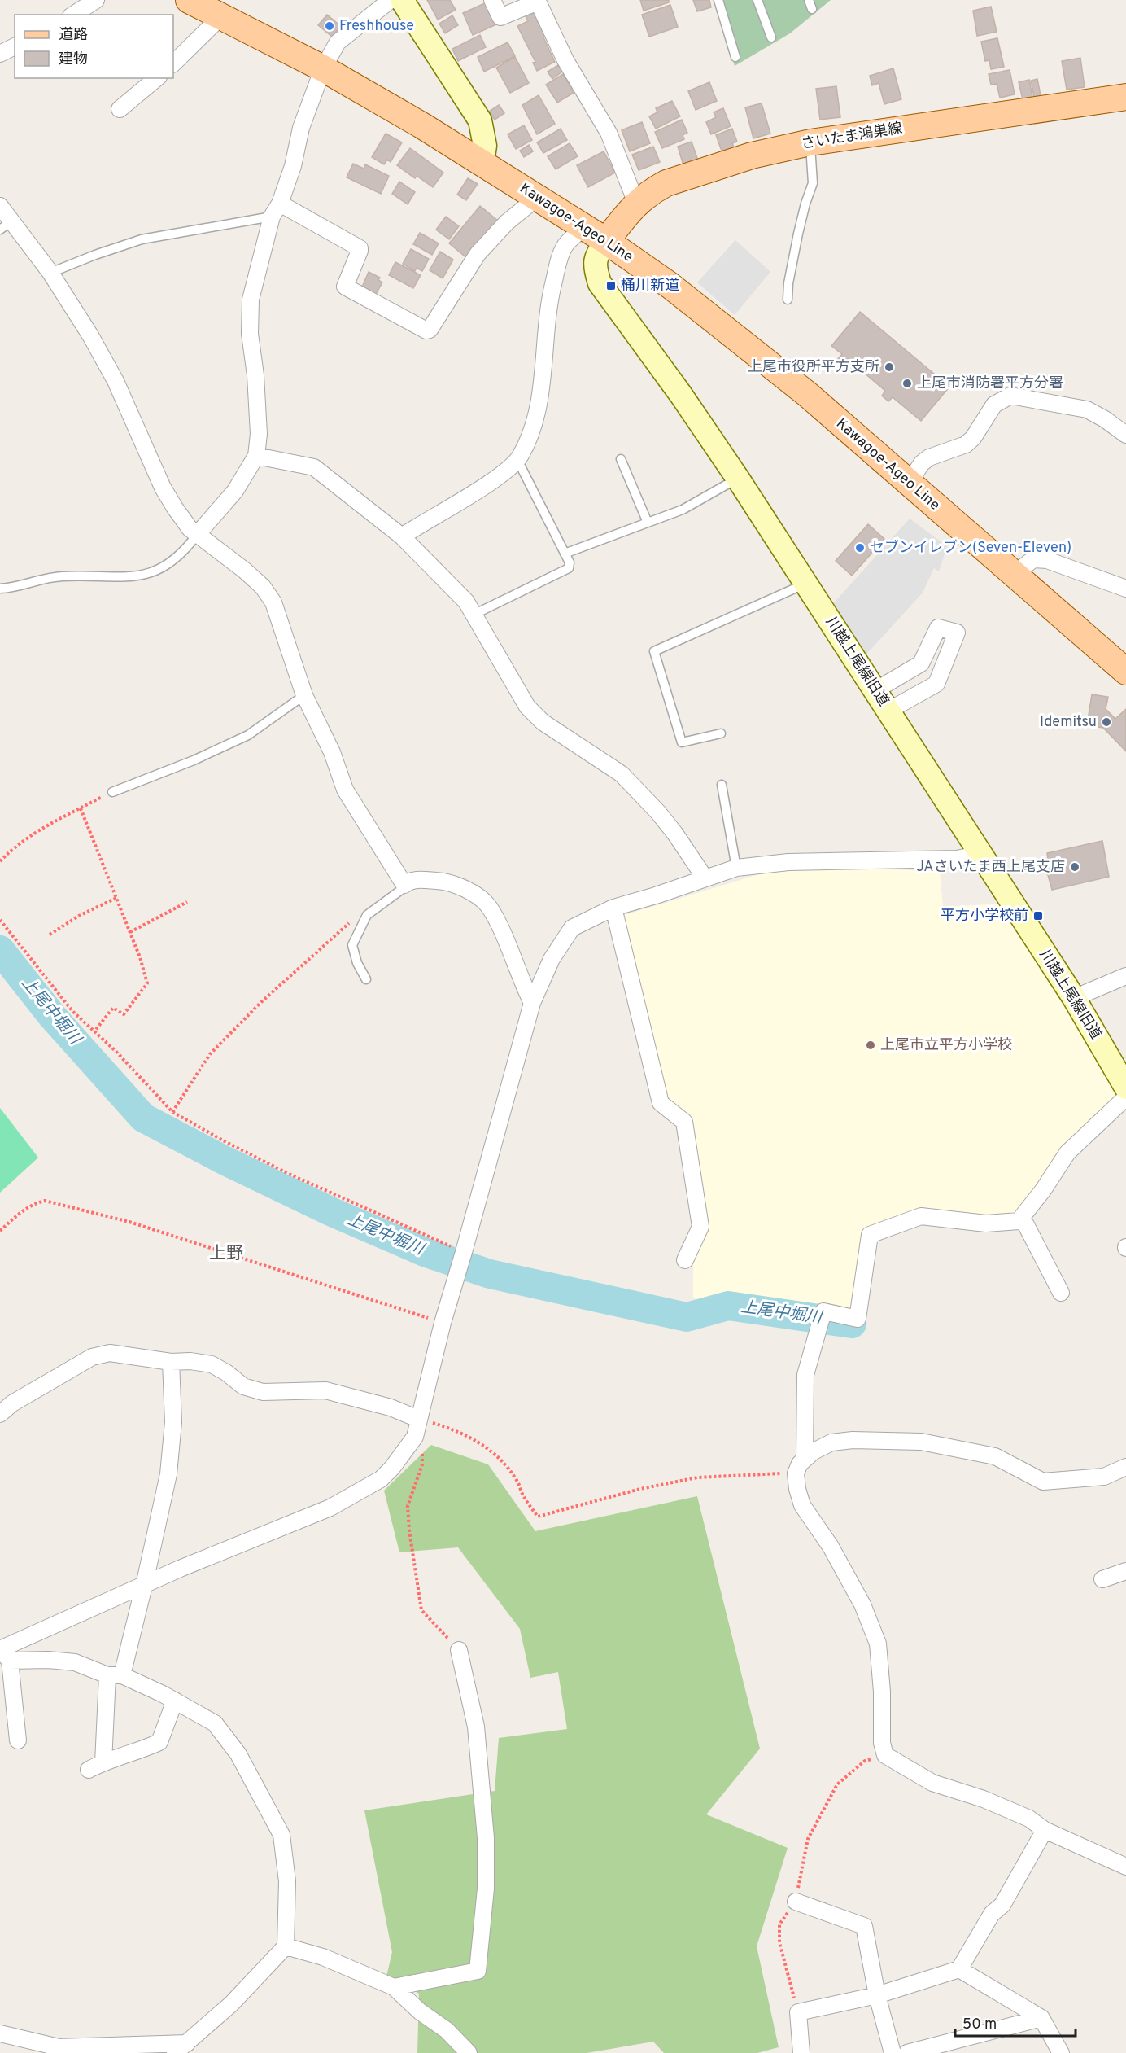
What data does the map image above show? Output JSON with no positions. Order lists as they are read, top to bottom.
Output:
{
  "streets": {
    "main road": ["さいたま鴻巣線", "Kawagoe-Ageo Line"],
    "street": ["川越上尾線旧道"]
  },
  "crossings": [
    ["さいたま鴻巣線", "Kawagoe-Ageo Line"],
    ["さいたま鴻巣線", "川越上尾線旧道"],
    ["Kawagoe-Ageo Line", "川越上尾線旧道"]
  ],
  "districts": ["上野"],
  "water": ["上尾中堀川"],
  "places": {
    "other": [
      "Freshhouse",
      "上尾市役所平方支所",
      "上尾市消防署平方分署",
      "セブンイレブン(Seven-Eleven)",
      "Idemitsu",
      "JAさいたま西上尾支店",
      "上尾市立平方小学校"
    ],
    "transit": ["桶川新道", "平方小学校前"]
  },
  "legend": ["道路", "建物"],
  "scale_bar": "50 m"
}
